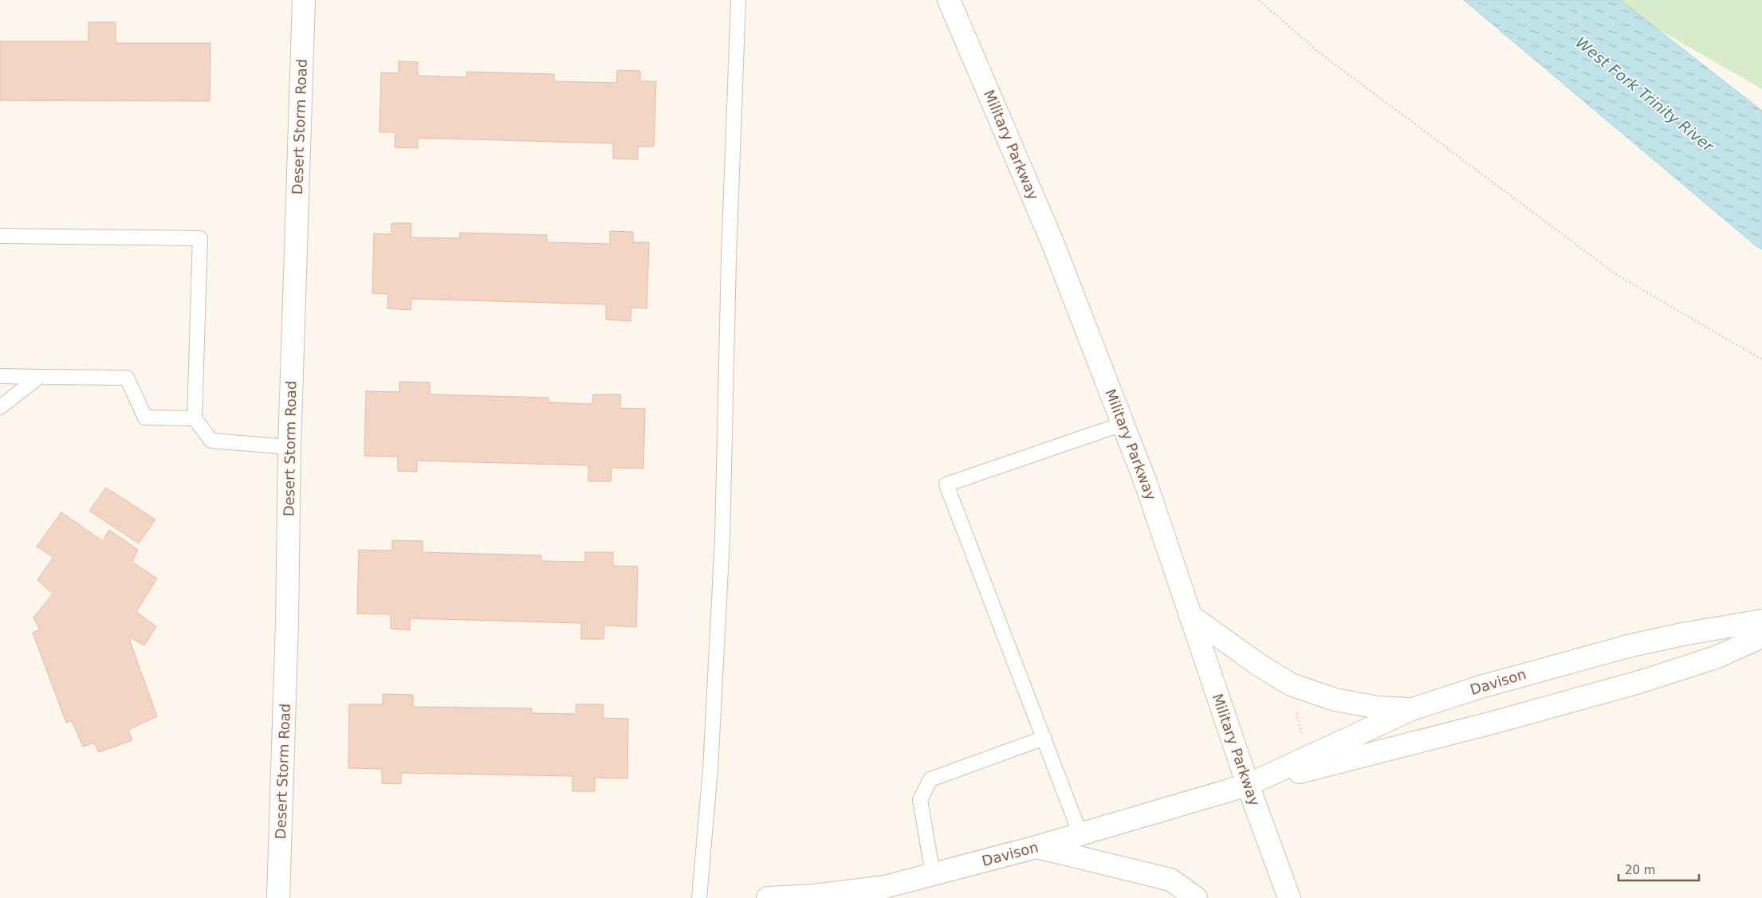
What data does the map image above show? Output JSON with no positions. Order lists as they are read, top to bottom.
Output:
{
  "streets": {
    "street": ["Desert Storm Road", "Military Parkway", "Davison"]
  },
  "crossings": [
    ["Military Parkway", "Davison"]
  ],
  "water": ["West Fork Trinity River"],
  "scale_bar": "20 m"
}
